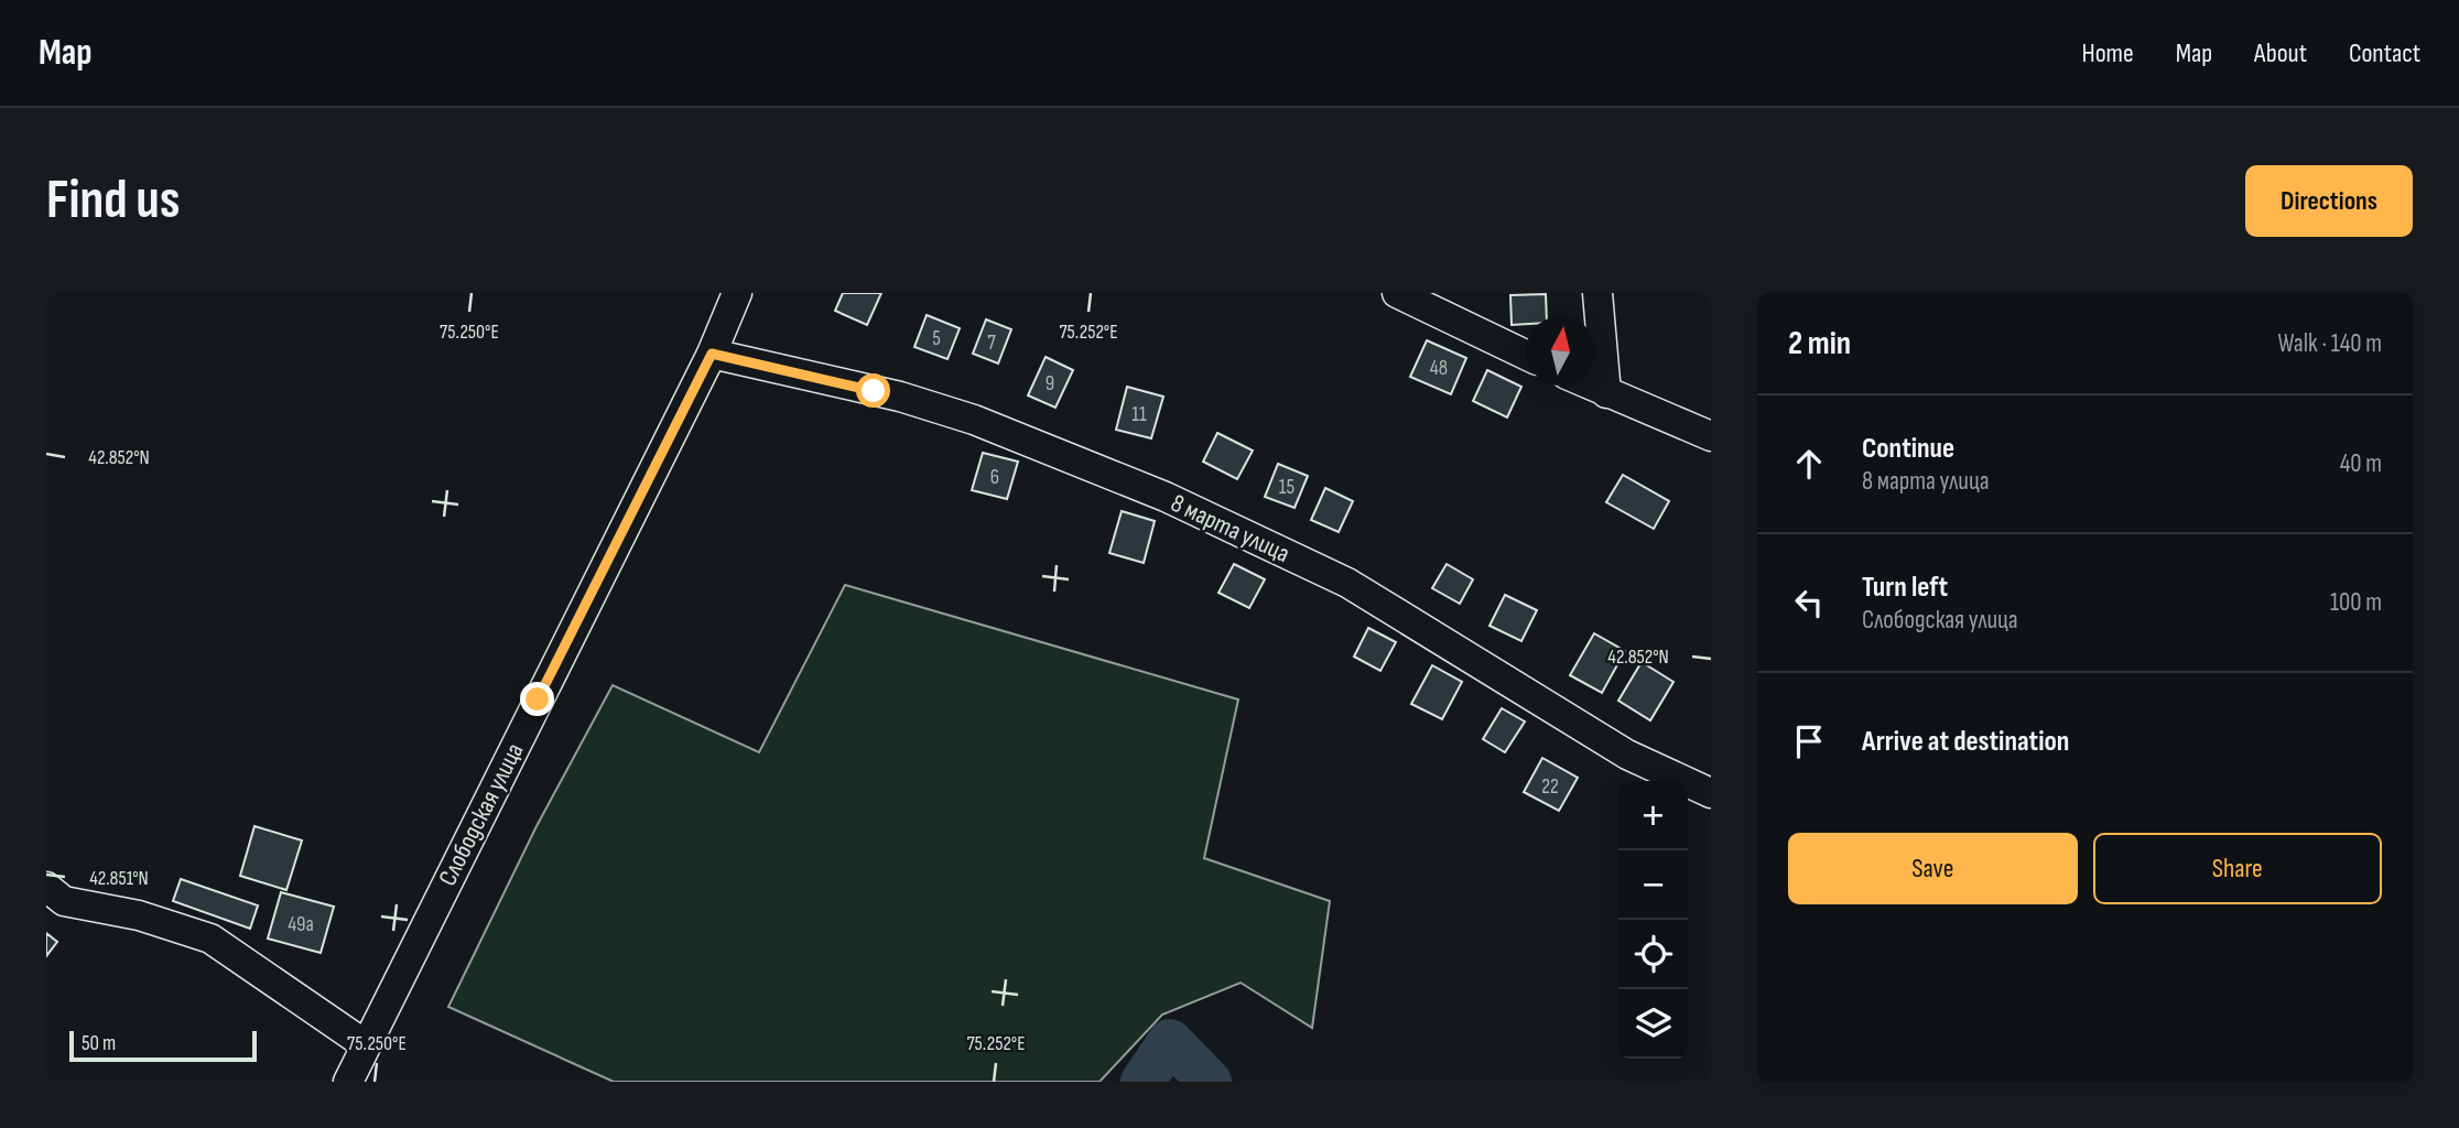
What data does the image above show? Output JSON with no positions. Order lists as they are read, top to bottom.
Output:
{
  "streets": {
    "street": ["8 марта улица", "Слободская улица"]
  },
  "crossings": [
    ["8 марта улица", "Слободская улица"]
  ],
  "house_numbers": [
    "5",
    "7",
    "48",
    "9",
    "11",
    "6",
    "15",
    "22",
    "49a"
  ],
  "scale_bar": "50 m",
  "north": "top",
  "page": {
    "header": "Map",
    "nav": [
      "Home",
      "Map",
      "About",
      "Contact"
    ],
    "buttons": [
      "Directions",
      ["Save", "Share"]
    ],
    "title": "Find us",
    "heading": ["2 min", "Walk · 140 m"],
    "list": [
      ["Continue", "8 марта улица", "40 m"],
      ["Turn left", "Слободская улица", "100 m"],
      "Arrive at destination"
    ],
    "map_buttons": ["+", "−"],
    "scale": "50 m"
  },
  "coordinates": [
    "75.250°E",
    "75.252°E",
    "42.852°N",
    "42.851°N"
  ]
}
